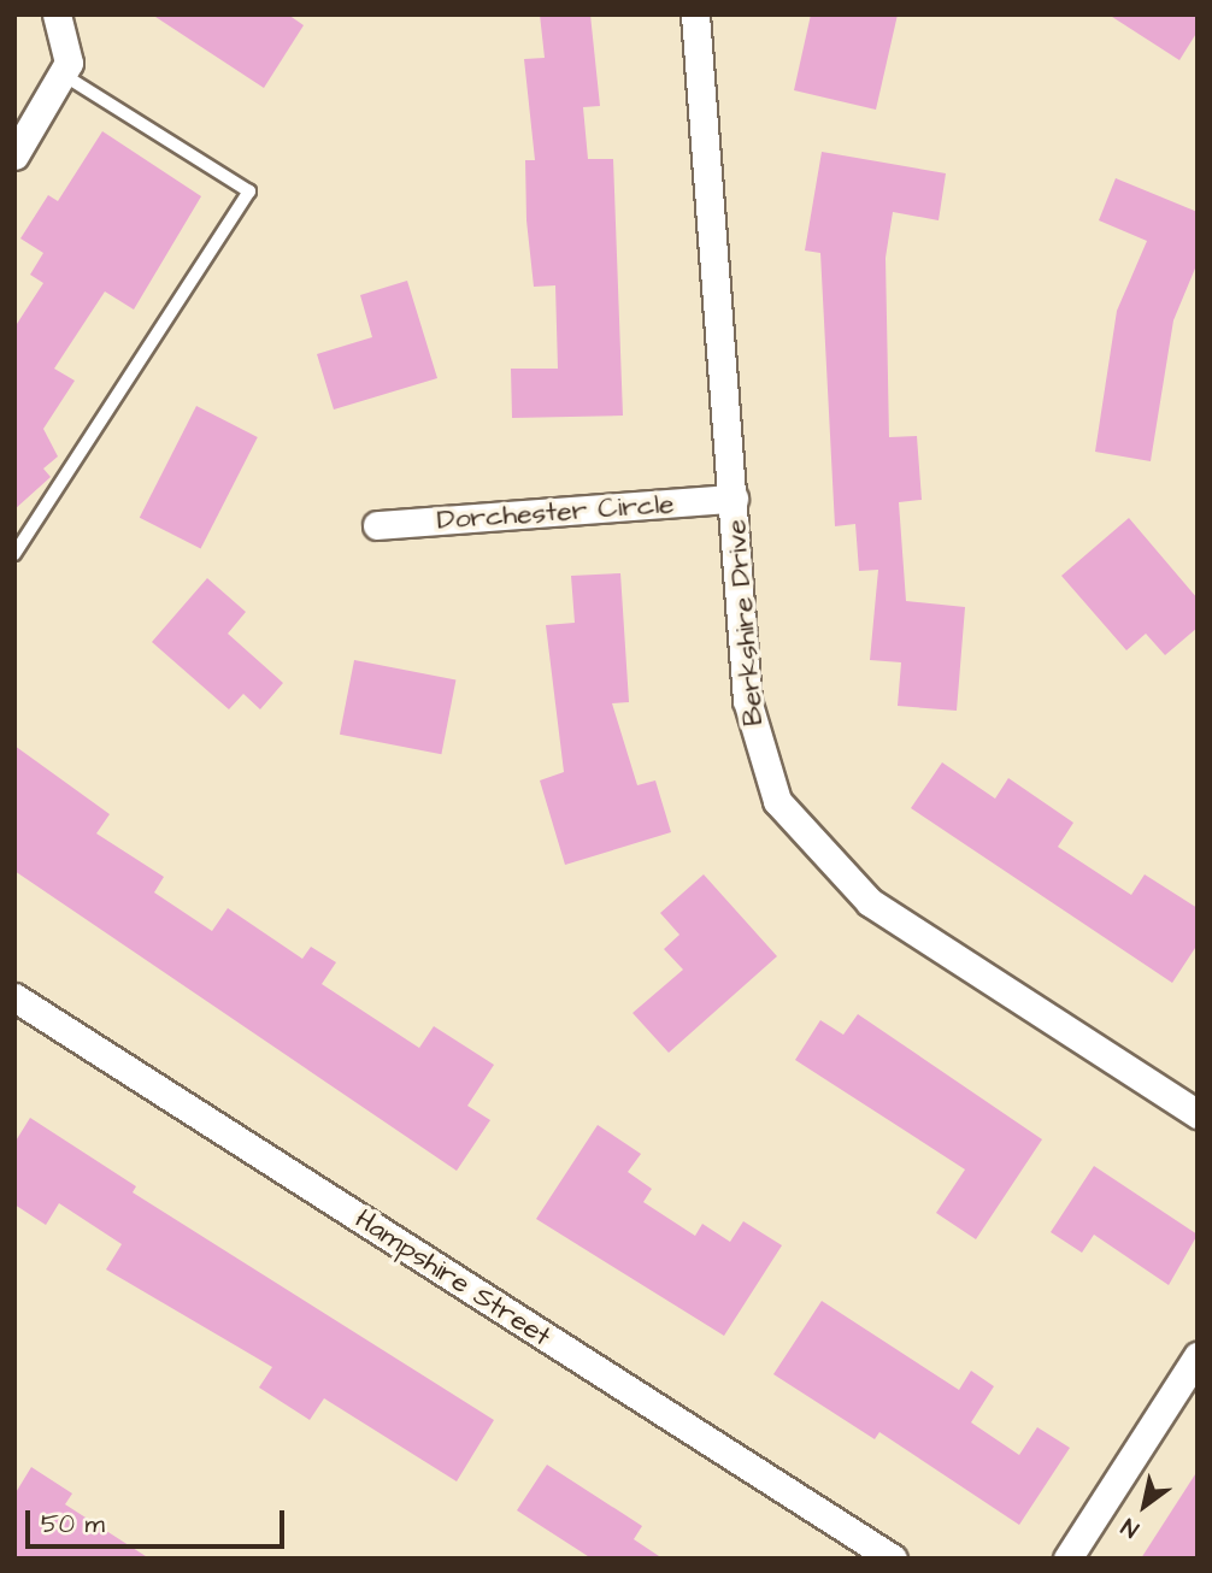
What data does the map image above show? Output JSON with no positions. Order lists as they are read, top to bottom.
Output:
{
  "streets": {
    "street": ["Dorchester Circle", "Berkshire Drive", "Hampshire Street"]
  },
  "crossings": [
    ["Dorchester Circle", "Berkshire Drive"]
  ],
  "scale_bar": "50 m",
  "north": "bottom left"
}
